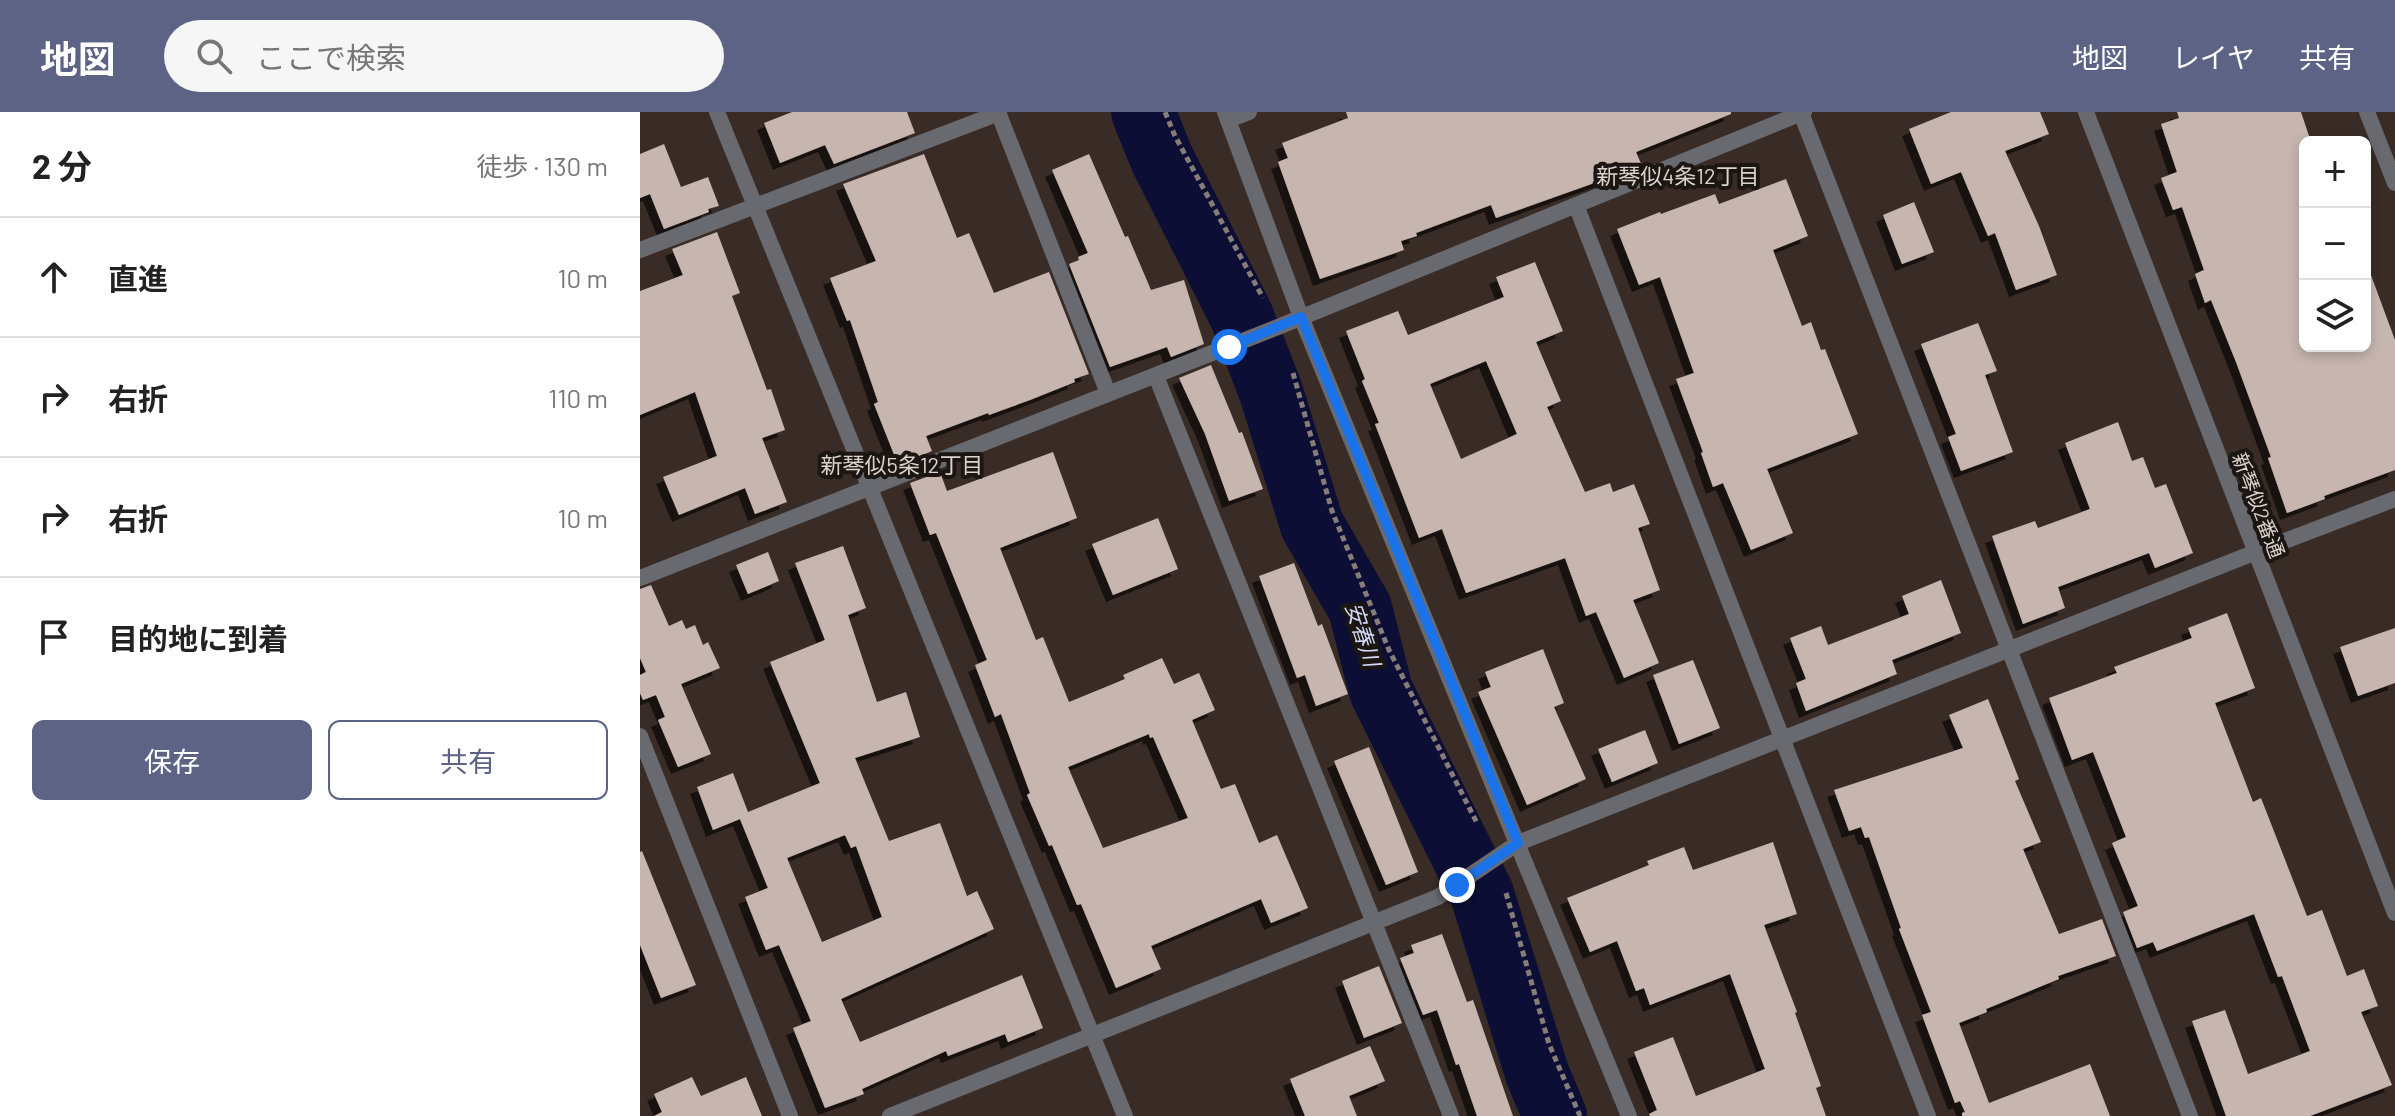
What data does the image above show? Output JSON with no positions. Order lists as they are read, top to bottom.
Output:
{
  "streets": {
    "street": ["新琴似2番通"]
  },
  "districts": ["新琴似4条12丁目", "新琴似5条12丁目"],
  "water": ["安春川"],
  "page": {
    "header": "地図",
    "search": "ここで検索",
    "nav": ["地図", "レイヤ", "共有"],
    "heading": ["2 分", "徒歩 · 130 m"],
    "map_buttons": ["+", "−"],
    "list": [
      ["直進", "10 m"],
      ["右折", "110 m"],
      ["右折", "10 m"],
      "目的地に到着"
    ],
    "buttons": ["保存", "共有"]
  }
}
